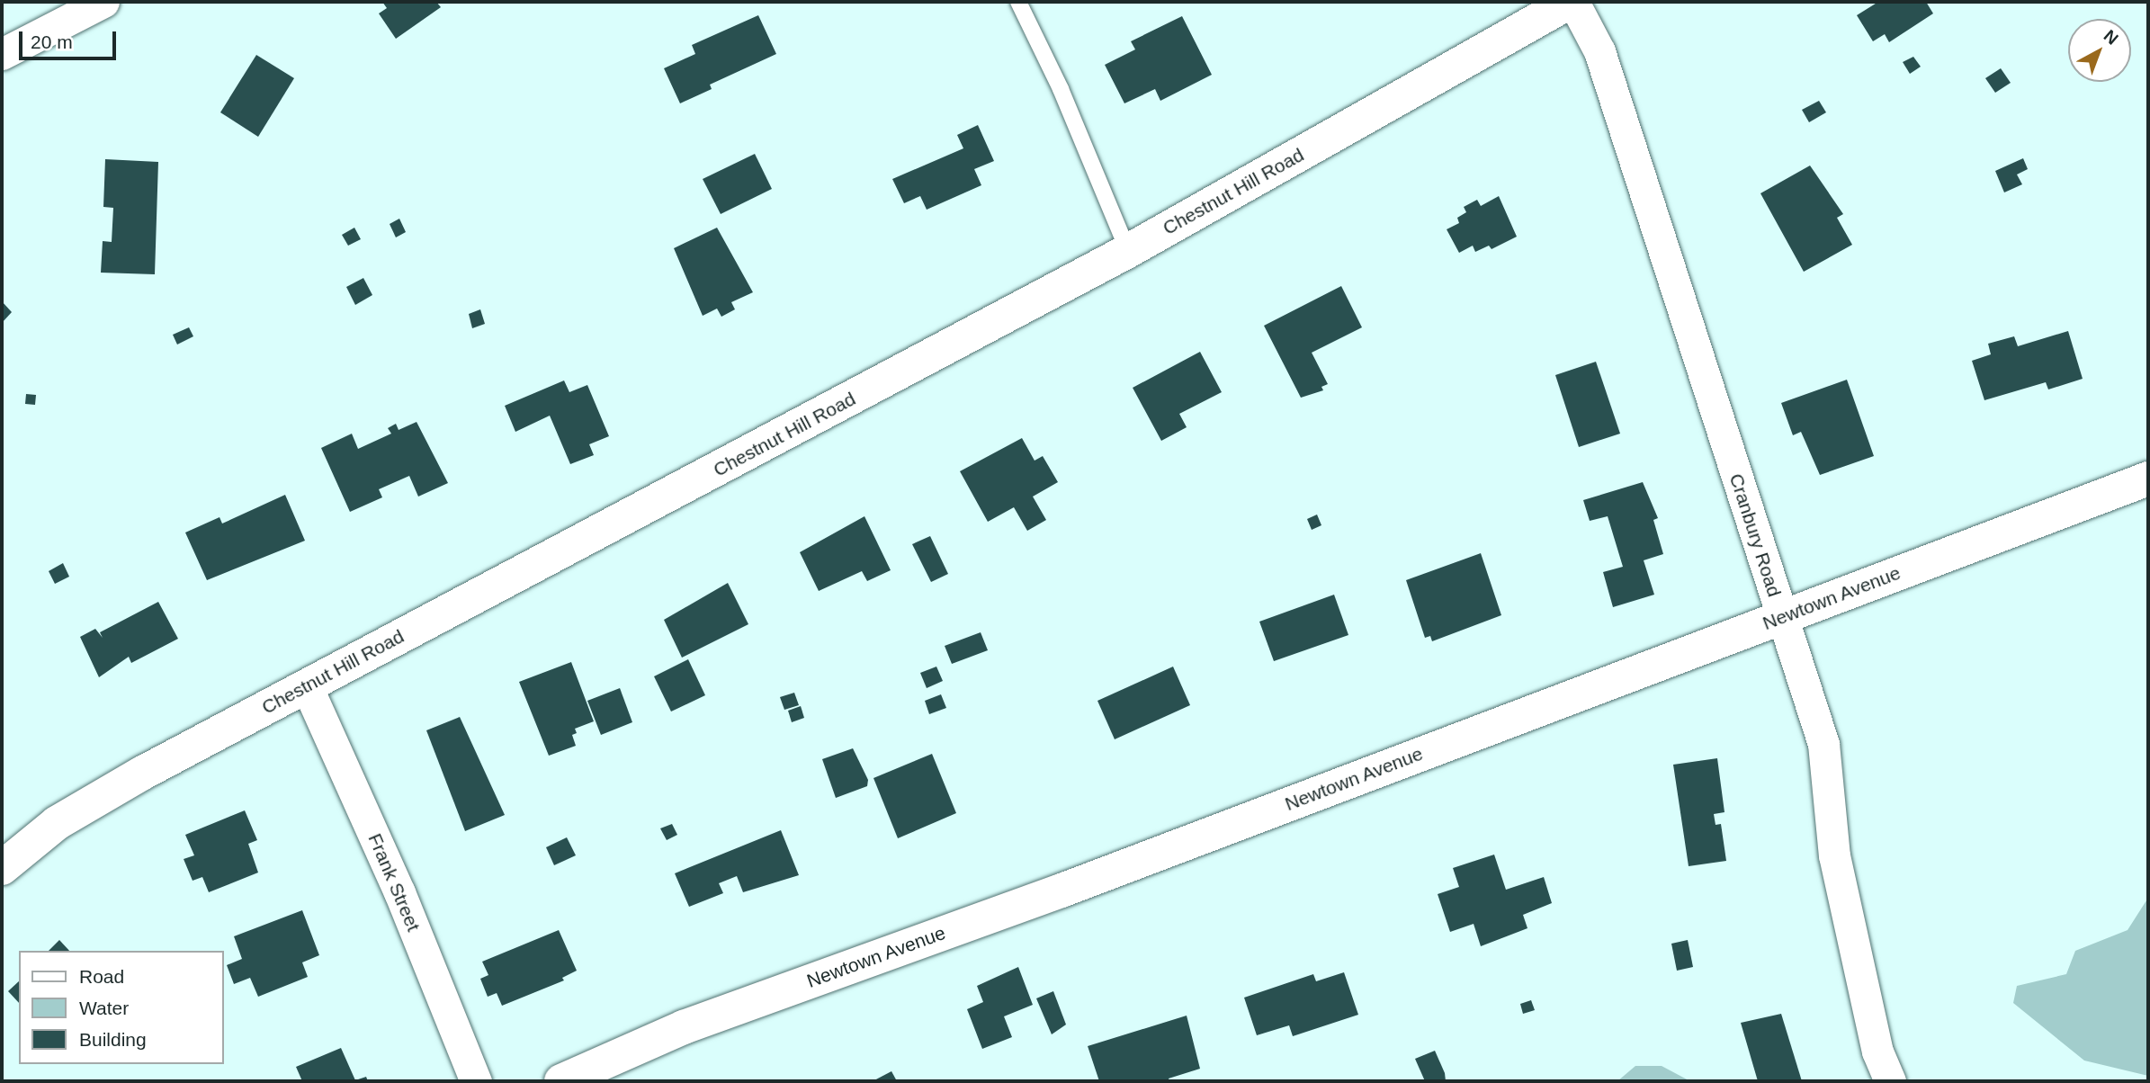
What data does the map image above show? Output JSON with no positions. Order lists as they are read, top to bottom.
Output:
{
  "streets": {
    "main road": ["Chestnut Hill Road", "Newtown Avenue"],
    "street": ["Cranbury Road", "Frank Street"]
  },
  "crossings": [
    ["Chestnut Hill Road", "Cranbury Road"],
    ["Chestnut Hill Road", "Frank Street"],
    ["Cranbury Road", "Newtown Avenue"]
  ],
  "legend": ["Road", "Water", "Building"],
  "scale_bar": "20 m",
  "north": "top right"
}
